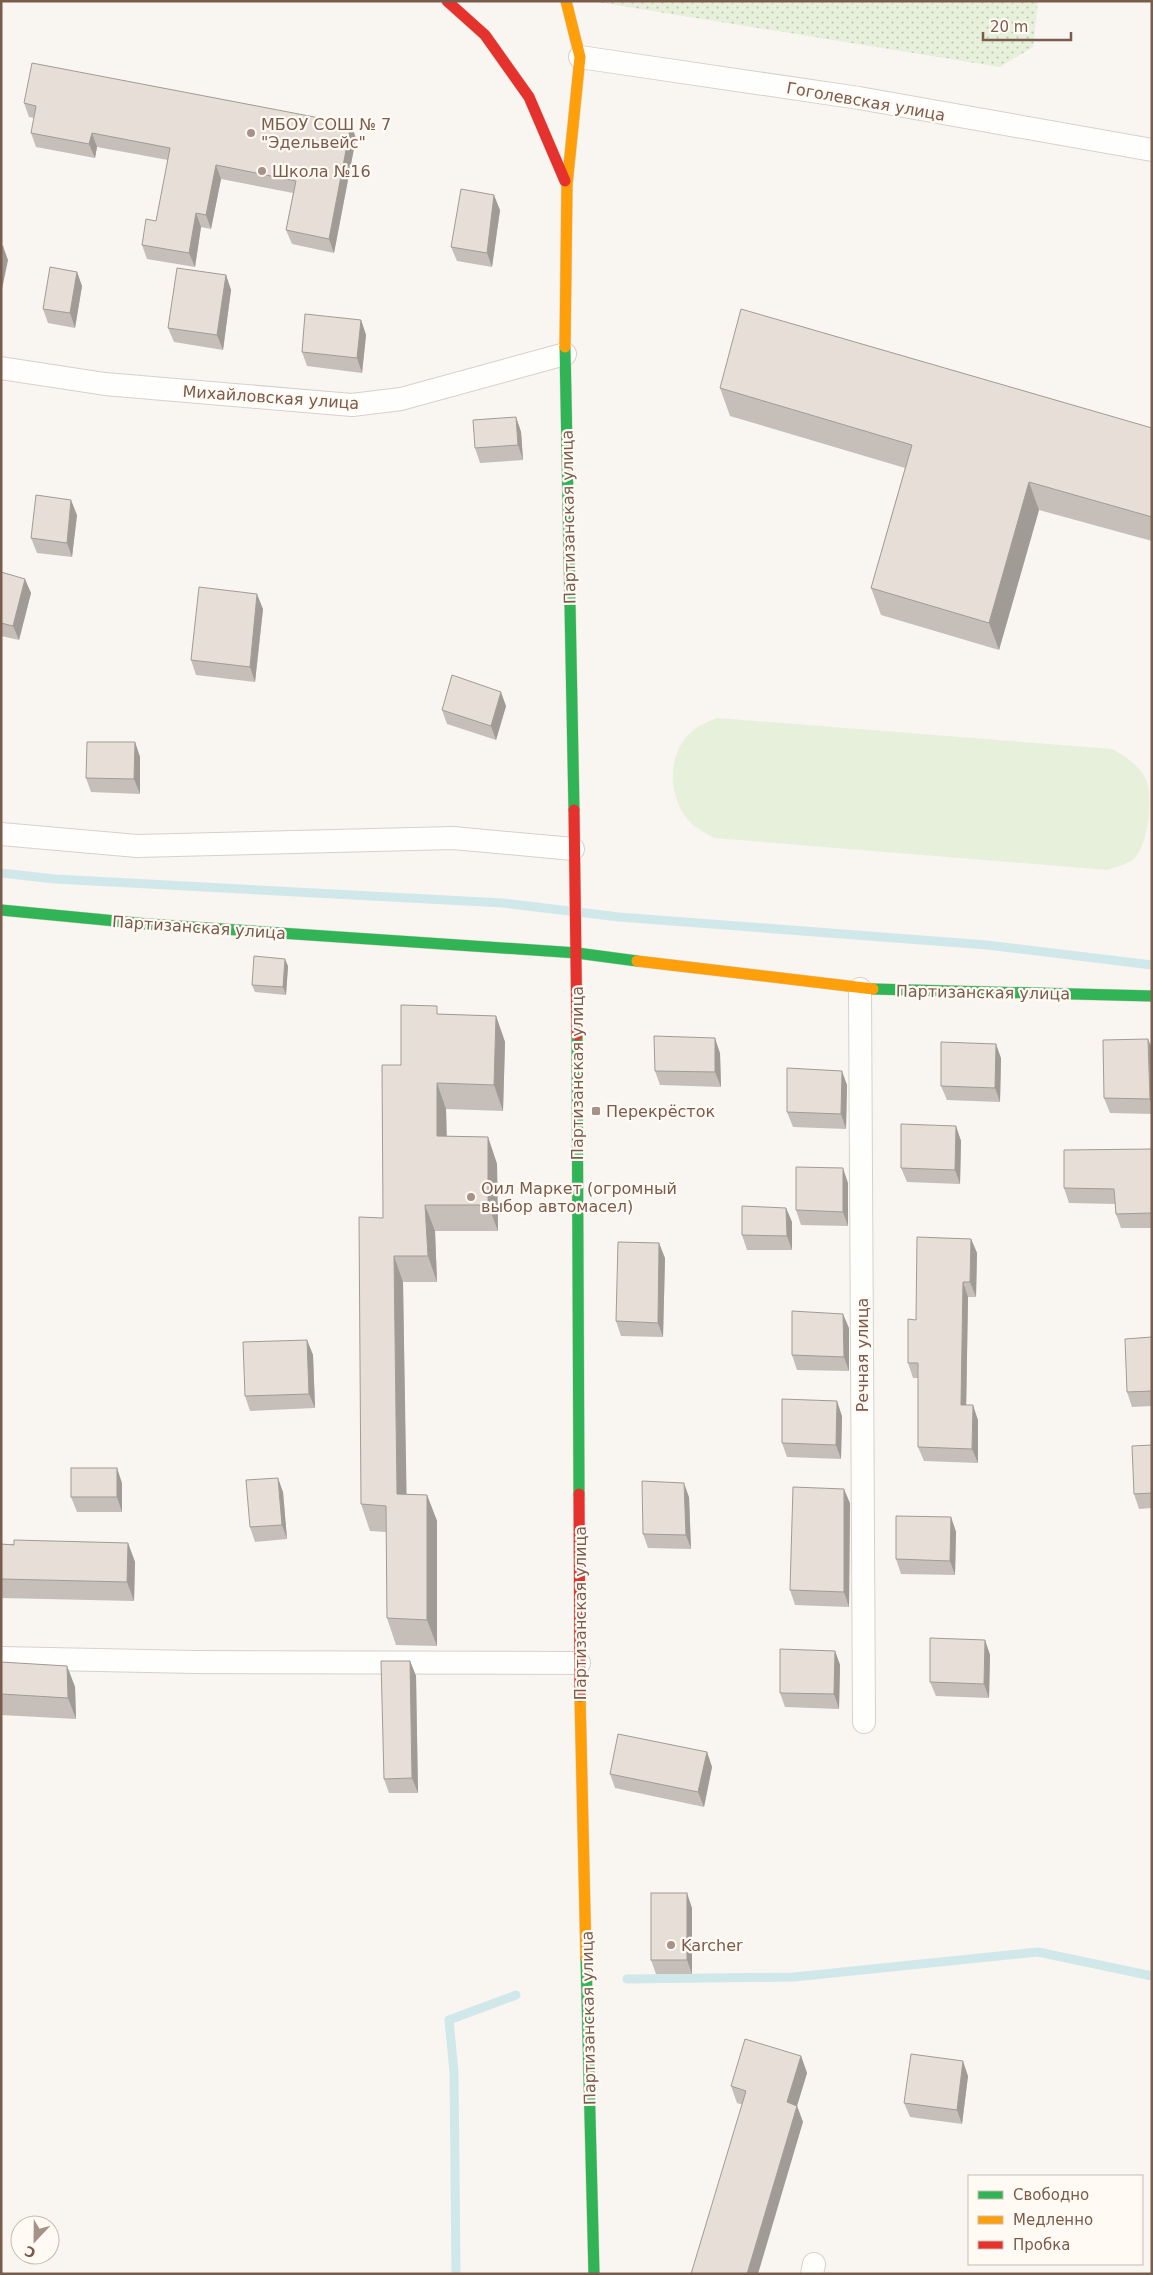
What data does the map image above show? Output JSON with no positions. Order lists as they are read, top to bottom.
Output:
{
  "streets": {
    "main road": ["Партизанская улица"],
    "street": ["Гоголевская улица", "Михайловская улица", "Речная улица"]
  },
  "crossings": [
    ["Гоголевская улица", "Партизанская улица"],
    ["Михайловская улица", "Партизанская улица"],
    ["Партизанская улица", "Речная улица"]
  ],
  "places": {
    "other": [
      "МБОУ СОШ № 7 \"Эдельвейс\"",
      "Школа №16",
      "Оил Маркет (огромный выбор автомасел)",
      "Karcher"
    ],
    "transit": ["Перекрёсток"]
  },
  "legend": ["Свободно", "Медленно", "Пробка"],
  "scale_bar": "20 m",
  "north": "bottom"
}
